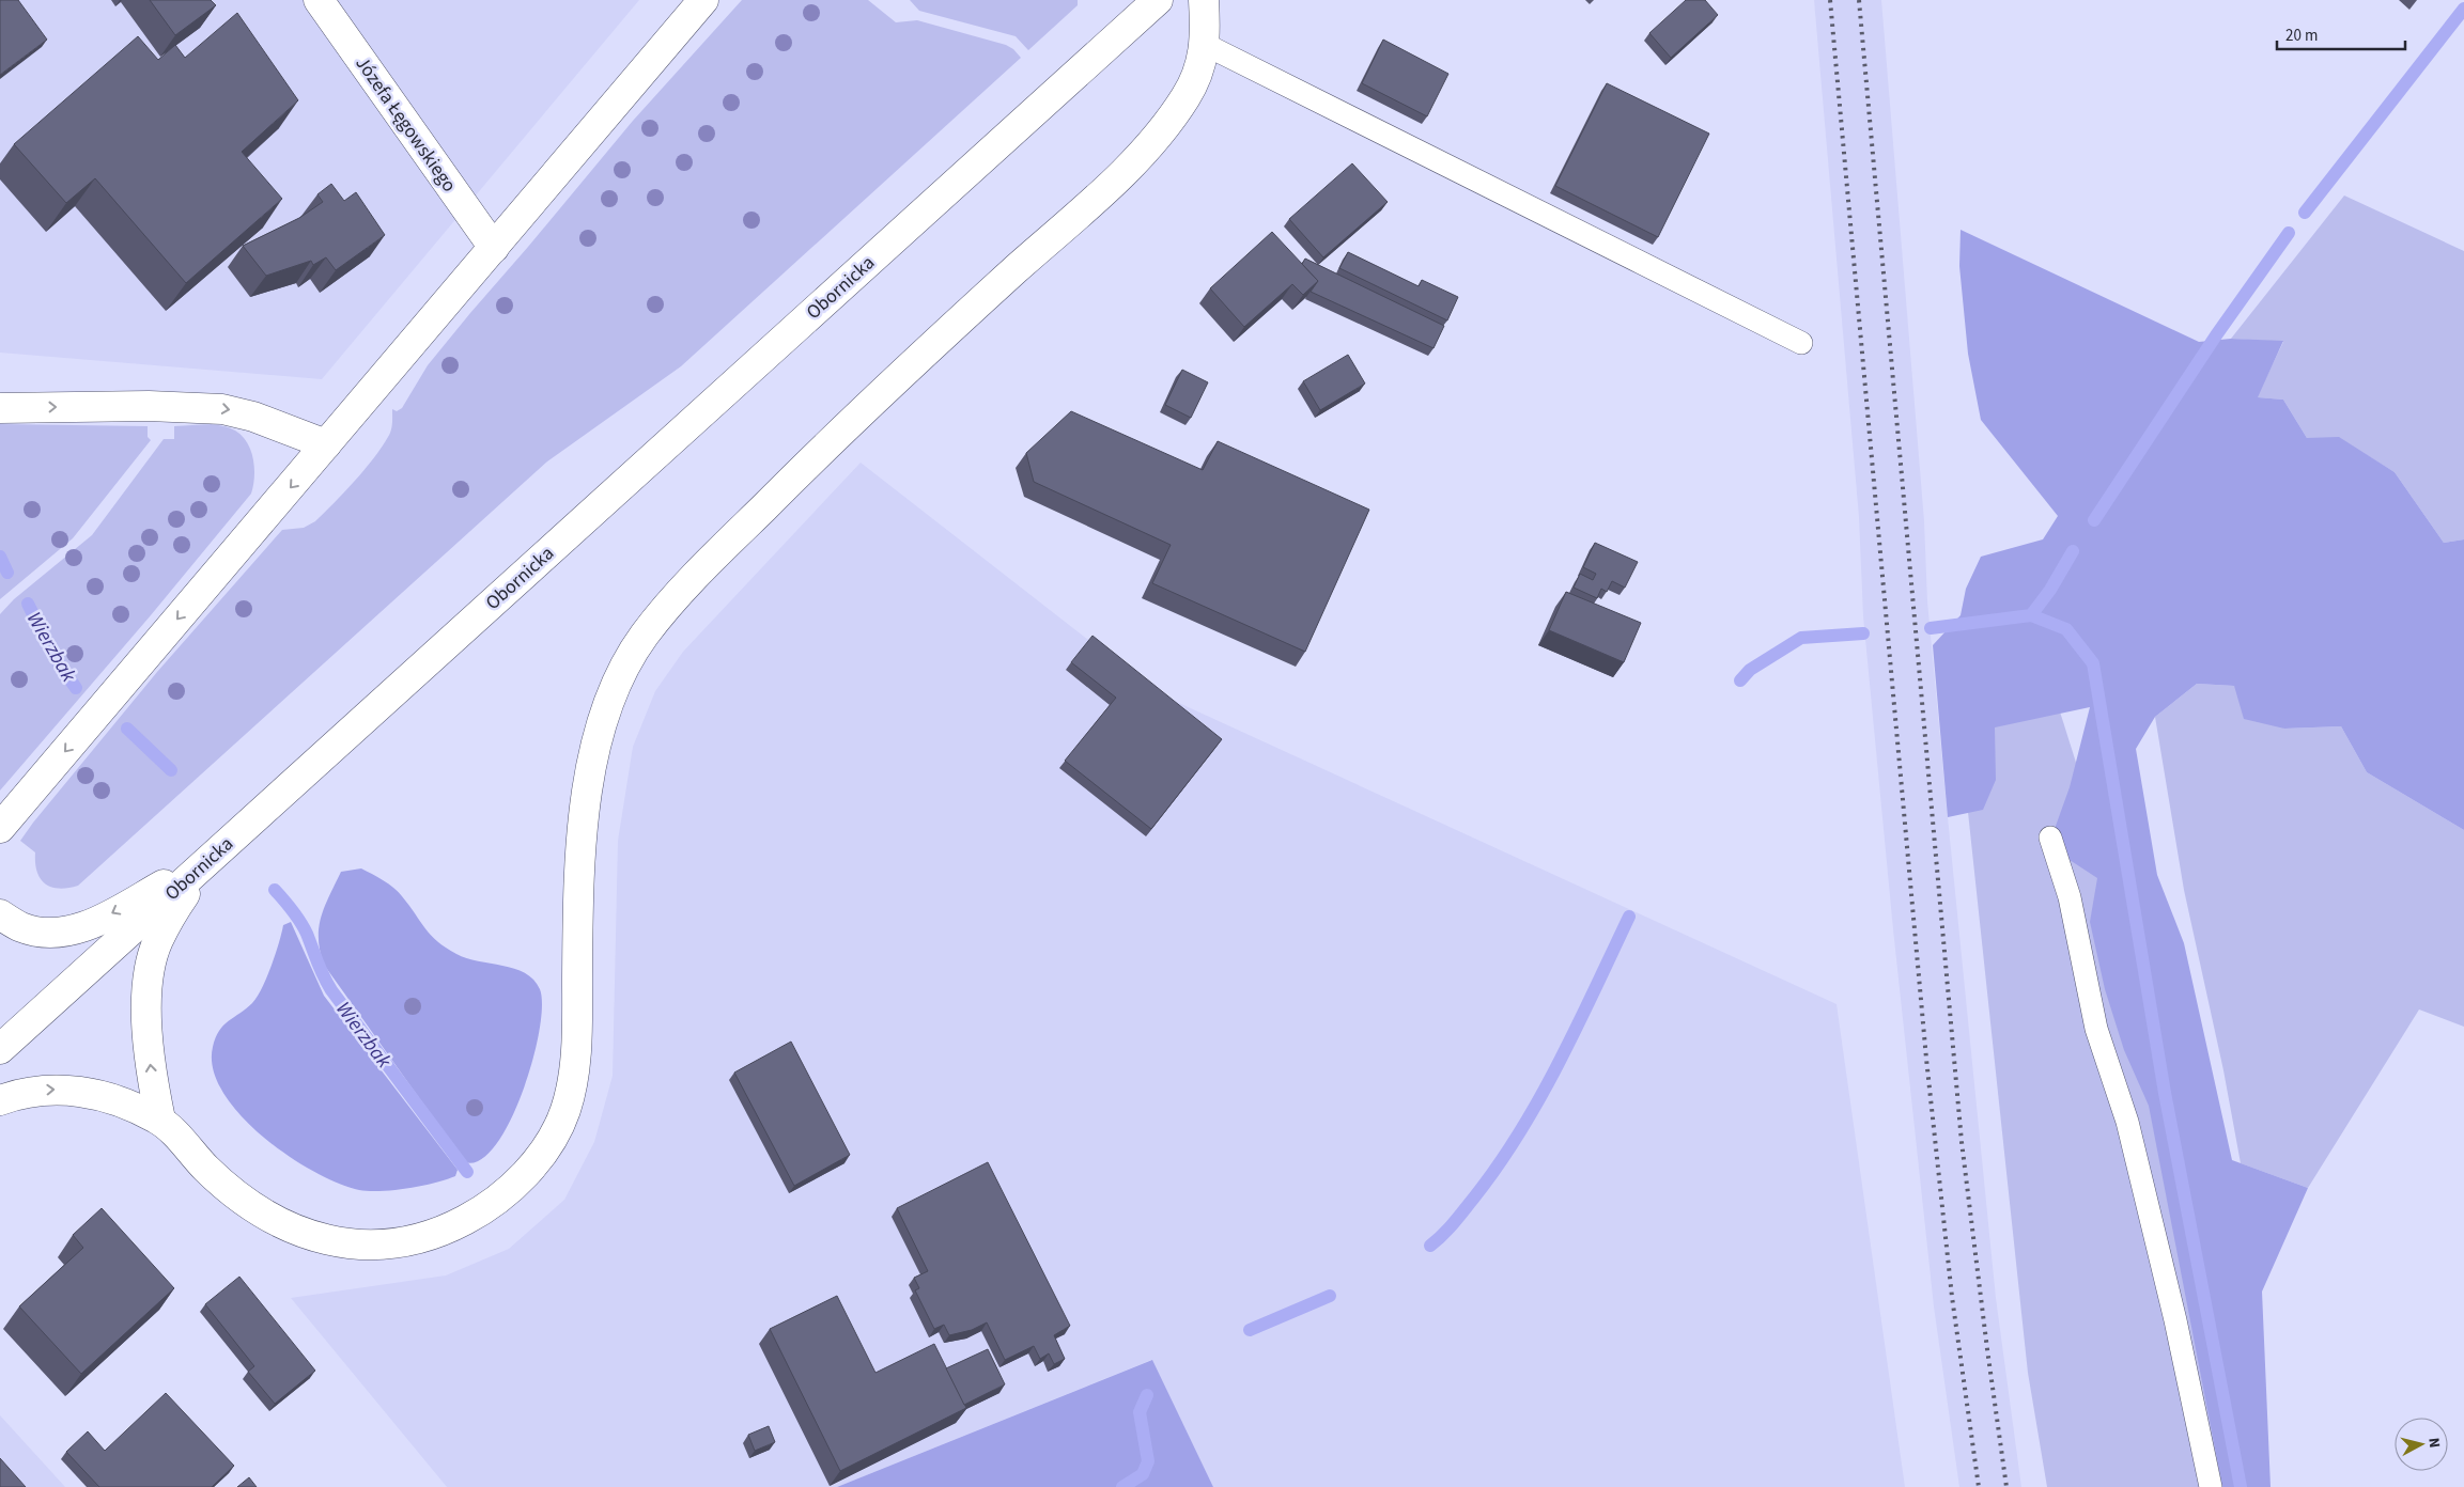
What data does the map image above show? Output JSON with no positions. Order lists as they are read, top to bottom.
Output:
{
  "streets": {
    "street": ["Józefa Łęgowskiego", "Obornicka"]
  },
  "water": ["Wierzbak"],
  "scale_bar": "20 m",
  "north": "right"
}
